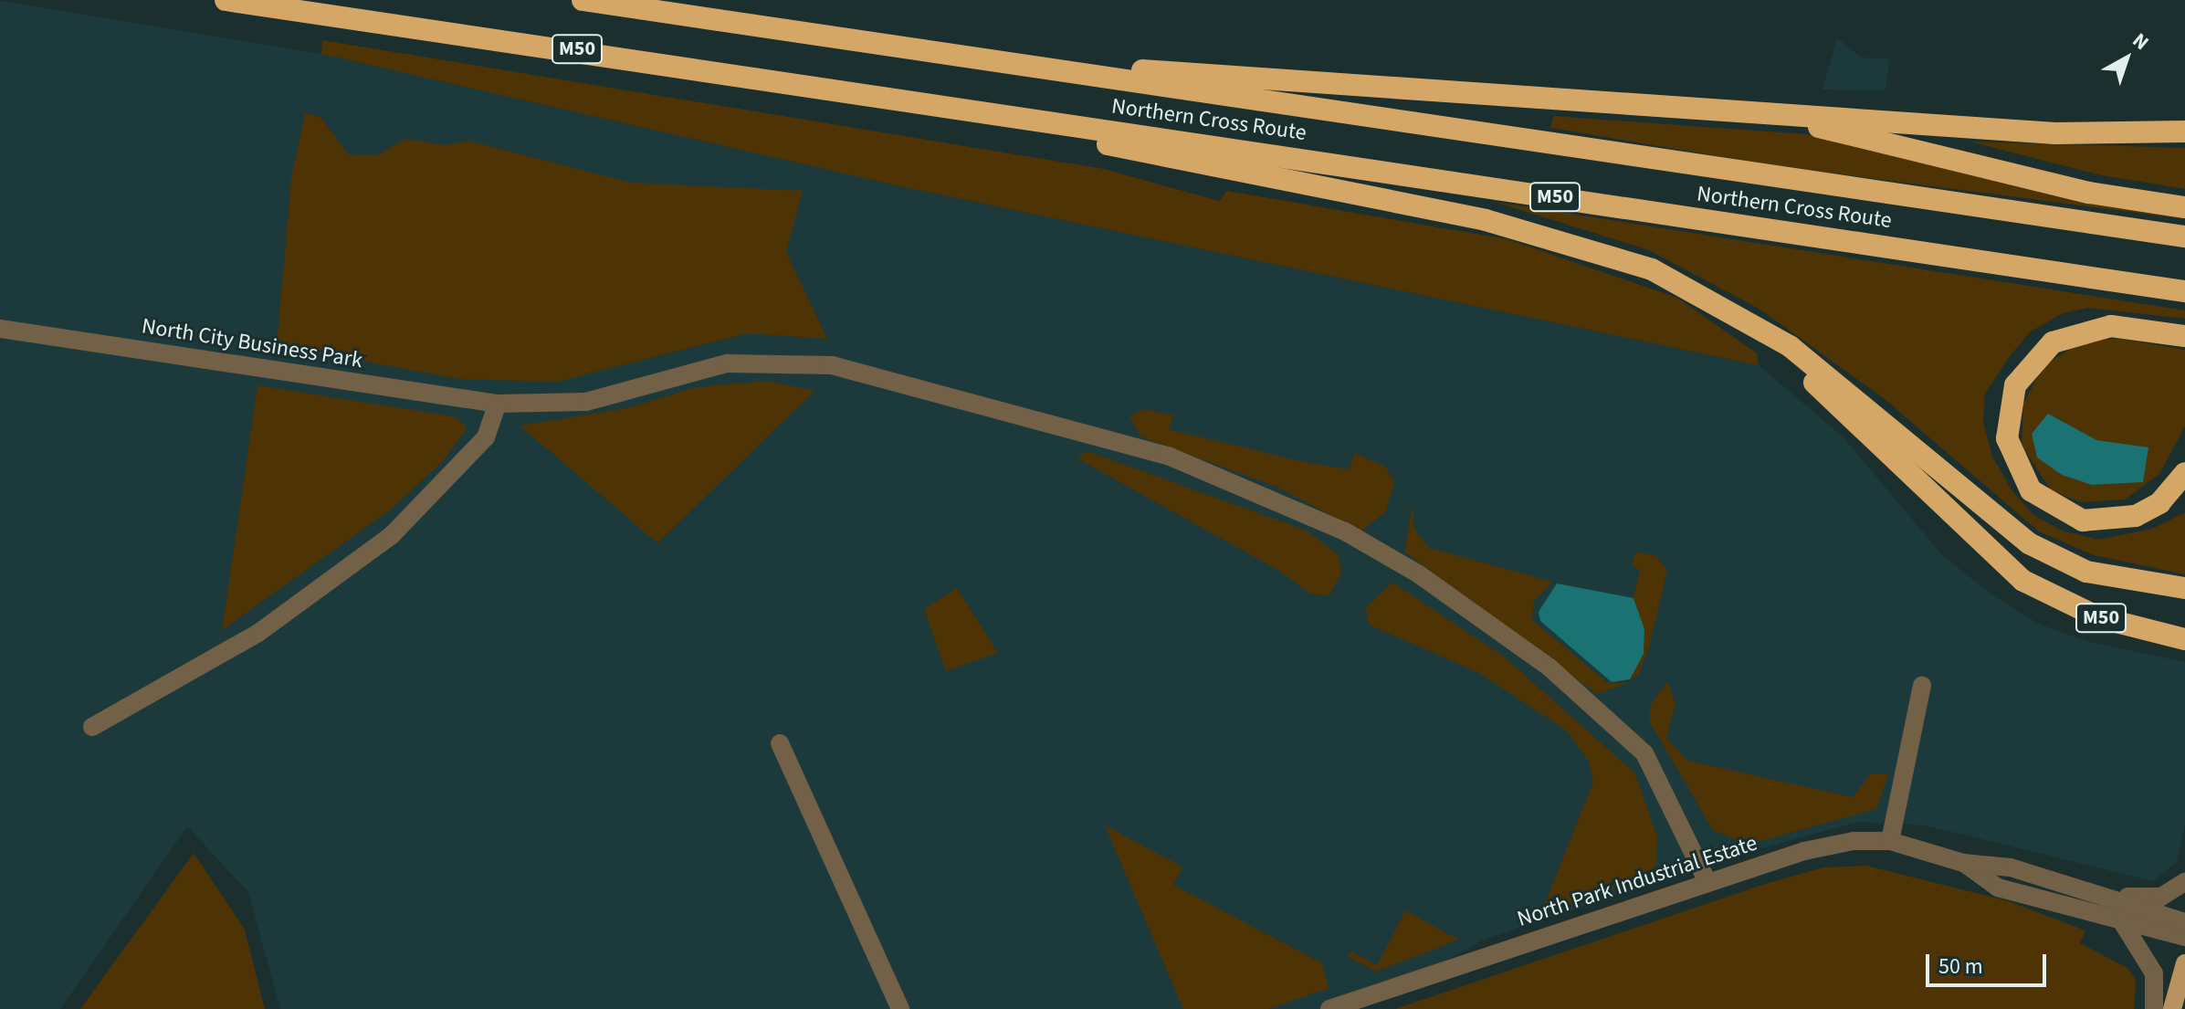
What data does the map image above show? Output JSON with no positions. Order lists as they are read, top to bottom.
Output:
{
  "streets": {
    "highway": ["M50", "Northern Cross Route"],
    "street": ["North City Business Park", "North Park Industrial Estate"]
  },
  "crossings": [
    ["M50", "Northern Cross Route"],
    ["North City Business Park", "North Park Industrial Estate"]
  ],
  "scale_bar": "50 m",
  "north": "top right"
}
